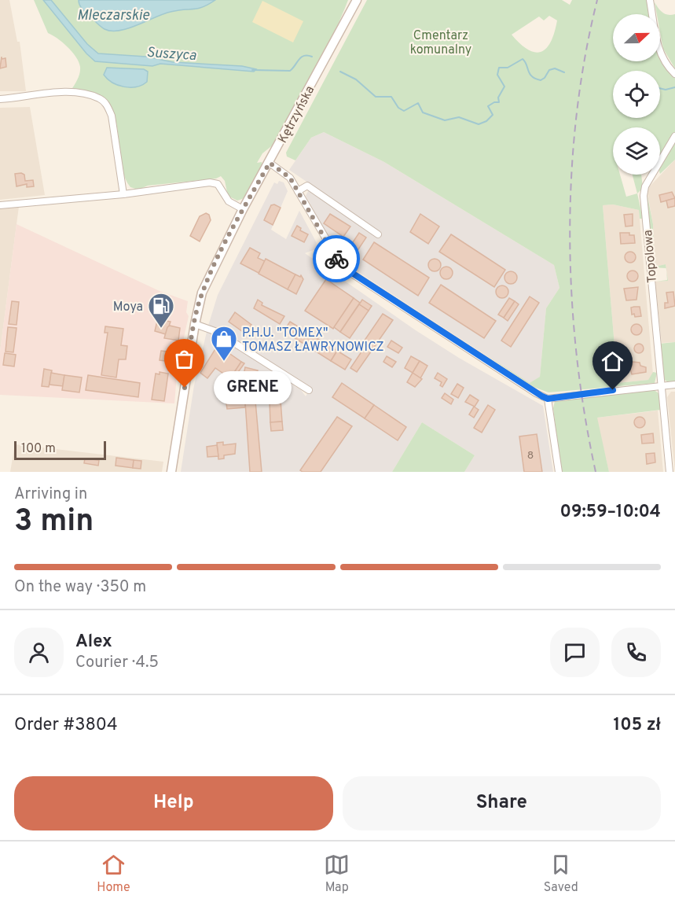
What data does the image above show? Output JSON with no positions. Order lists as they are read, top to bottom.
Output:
{
  "streets": {
    "main road": ["Kętrzyńska"],
    "street": ["Topolowa"]
  },
  "water": ["Mleczarskie", "Suszyca"],
  "parks": ["Cmentarz komunalny"],
  "places": {
    "fuel station": ["Moya"],
    "shop": ["P.H.U. \"TOMEX\" TOMASZ ŁAWRYNOWICZ"],
    "other": ["GRENE"]
  },
  "house_numbers": ["8"],
  "scale_bar": "100 m",
  "north": "right",
  "page": {
    "bubble": "GRENE",
    "scale": "100 m",
    "heading": ["3 min", "Arriving in", "09:59–10:04"],
    "panel": [
      "Alex",
      "Courier · 4.5",
      "Order #3804",
      "105 zł"
    ],
    "bar": "On the way · 350 m",
    "buttons": ["Help", "Share"],
    "tabs": ["Home", "Map", "Saved"]
  }
}
